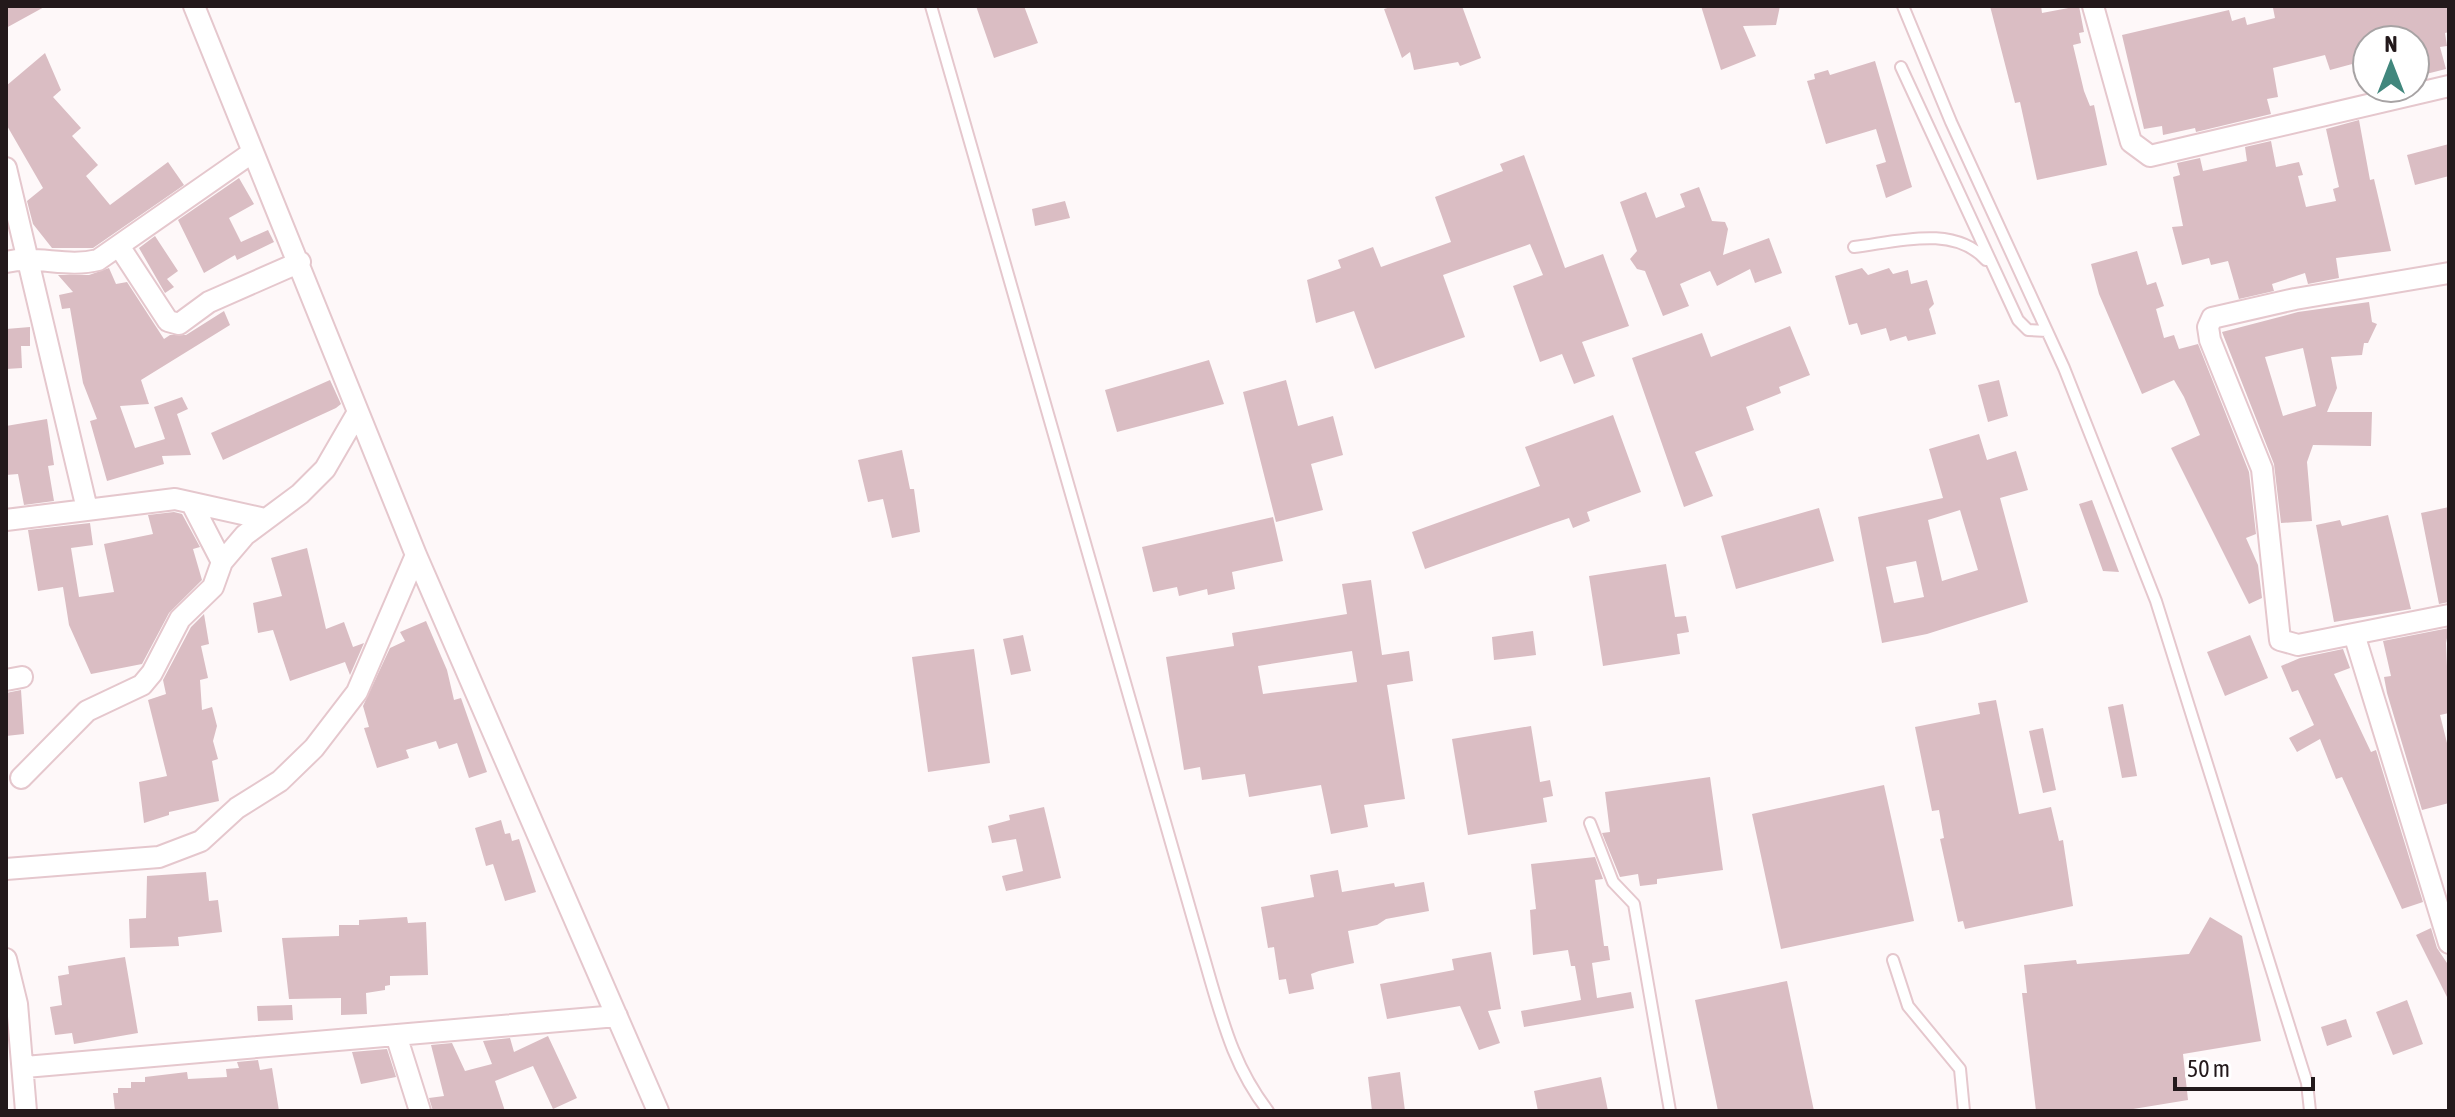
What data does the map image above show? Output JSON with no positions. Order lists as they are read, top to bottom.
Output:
{
  "scale_bar": "50 m",
  "north": "top"
}
